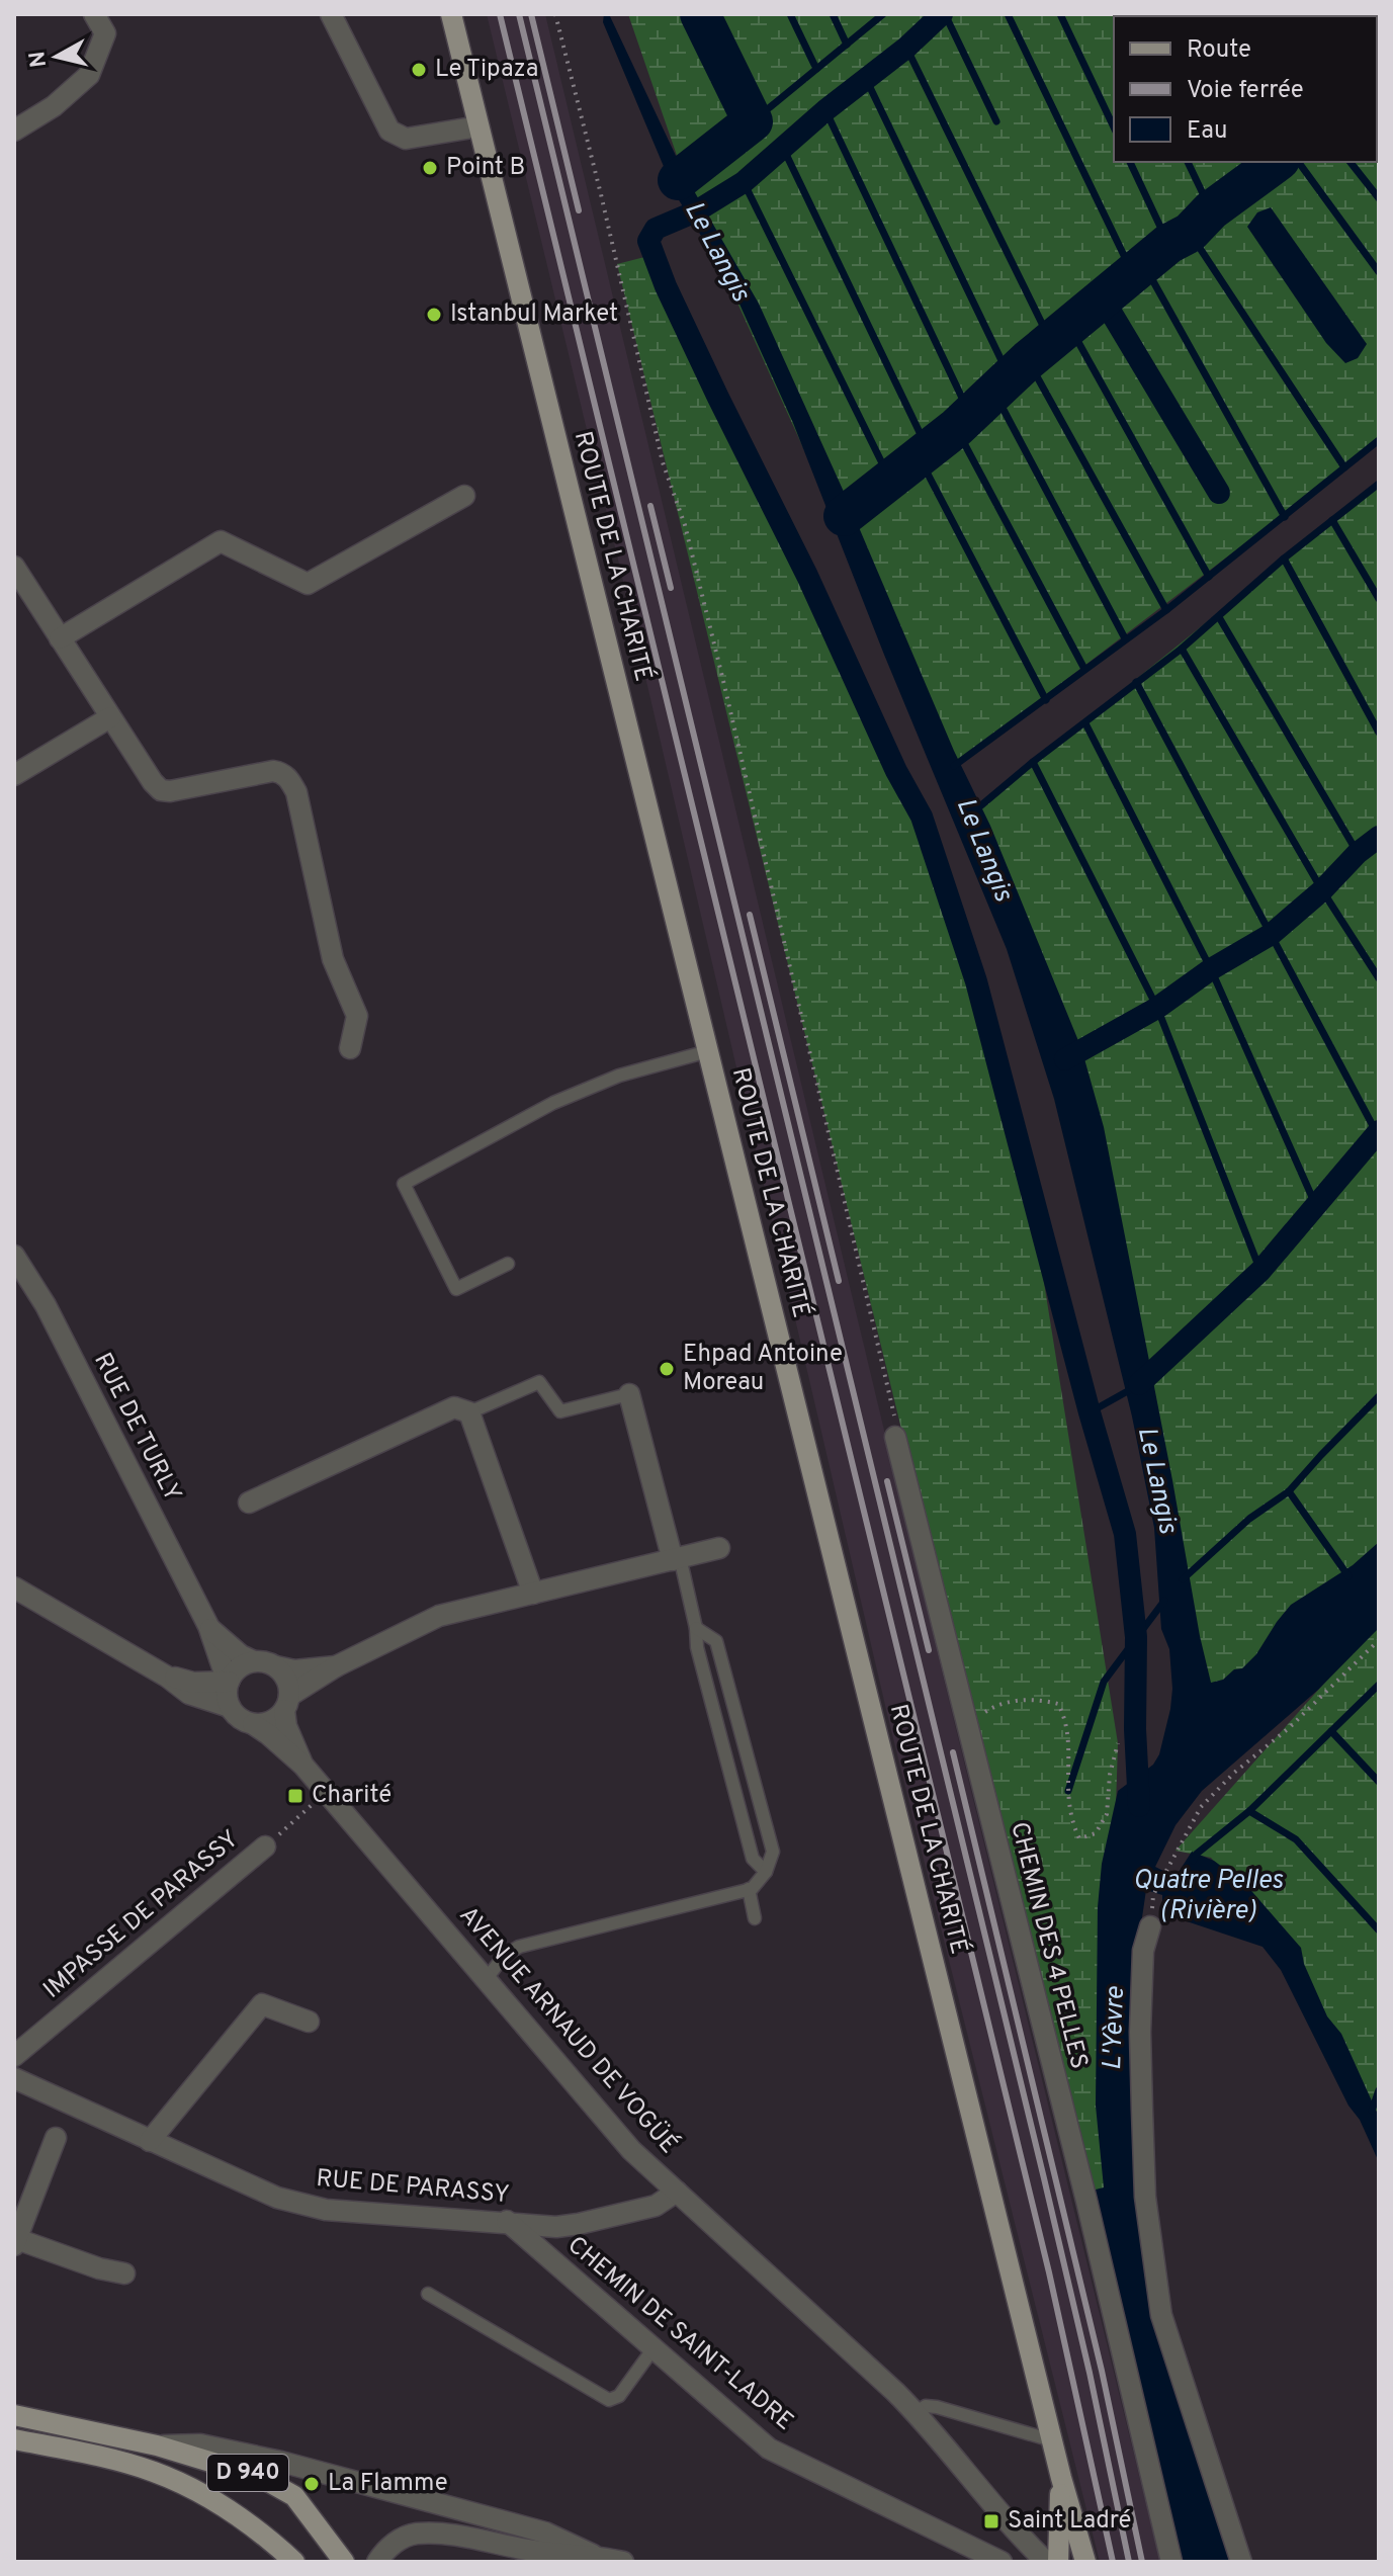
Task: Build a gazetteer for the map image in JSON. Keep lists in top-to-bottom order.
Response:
{
  "streets": {
    "main road": ["ROUTE DE LA CHARITÉ", "D 940"],
    "street": [
      "RUE DE TURLY",
      "IMPASSE DE PARASSY",
      "CHEMIN DES 4 PELLES",
      "AVENUE ARNAUD DE VOGÜÉ",
      "RUE DE PARASSY",
      "CHEMIN DE SAINT-LADRE"
    ]
  },
  "crossings": [
    ["RUE DE TURLY", "AVENUE ARNAUD DE VOGÜÉ"],
    ["AVENUE ARNAUD DE VOGÜÉ", "RUE DE PARASSY"],
    ["RUE DE PARASSY", "CHEMIN DE SAINT-LADRE"]
  ],
  "water": ["Le Langis", "Quatre Pelles (Rivière)", "L'Yèvre"],
  "places": {
    "other": [
      "Le Tipaza",
      "Point B",
      "Istanbul Market",
      "Ehpad Antoine Moreau",
      "La Flamme"
    ],
    "transit": ["Charité", "Saint Ladré"]
  },
  "legend": ["Route", "Voie ferrée", "Eau"],
  "north": "left"
}
